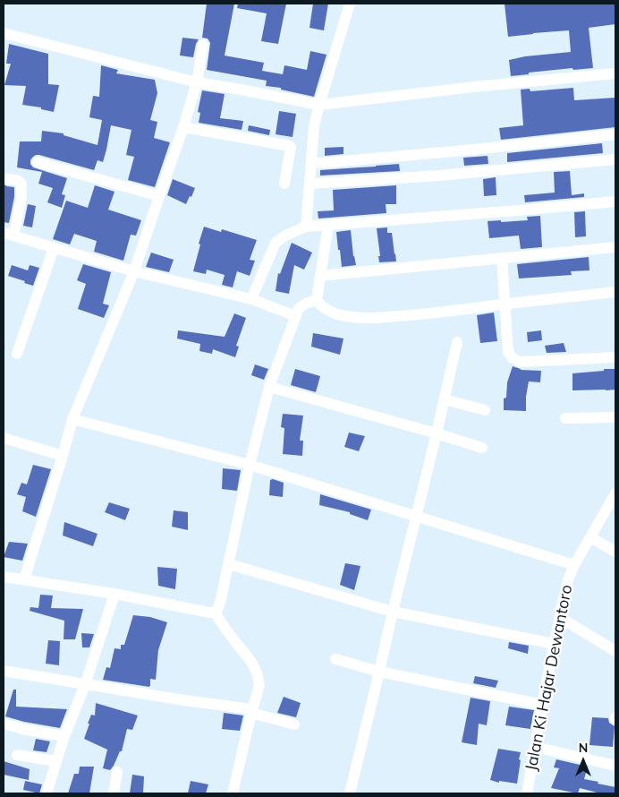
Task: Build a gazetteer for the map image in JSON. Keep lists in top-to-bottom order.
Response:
{
  "streets": {
    "street": ["Jalan Ki Hajar Dewantoro"]
  },
  "north": "top"
}
